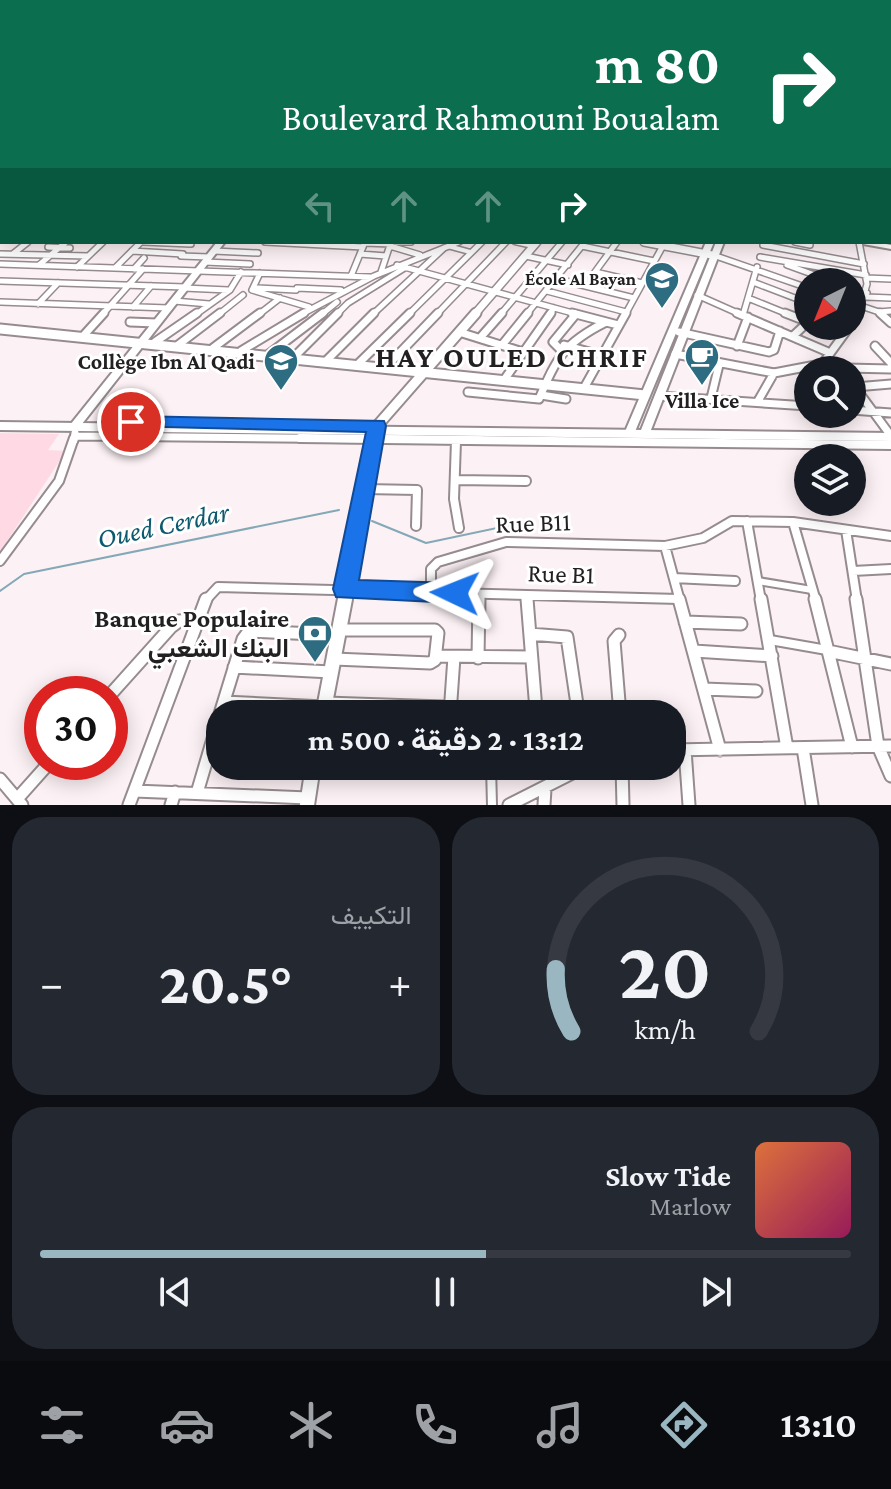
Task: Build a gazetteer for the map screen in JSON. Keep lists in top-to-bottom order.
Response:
{
  "streets": {
    "street": ["Rue B11", "Rue B1"]
  },
  "crossings": [
    ["Rue B11", "Rue B1"]
  ],
  "districts": ["HAY OULED CHRIF"],
  "water": ["Oued Cerdar"],
  "places": {
    "school or university": ["École Al Bayan", "Collège Ibn Al Qadi"],
    "cafe": ["Villa Ice"],
    "bank": ["Banque Populaire البنك الشعبي"]
  },
  "north": "bottom left",
  "page": {
    "turn": ["80 m", "Boulevard Rahmouni Boualam"],
    "limit": "30",
    "trip": "13:12 · 2 دقيقة · 500 m",
    "tile": "التكييف",
    "heat": ["−", "20.5°", "+"],
    "song": ["Slow Tide", "Marlow"],
    "tabs": "13:10",
    "gauge": ["20", "km/h"]
  }
}
